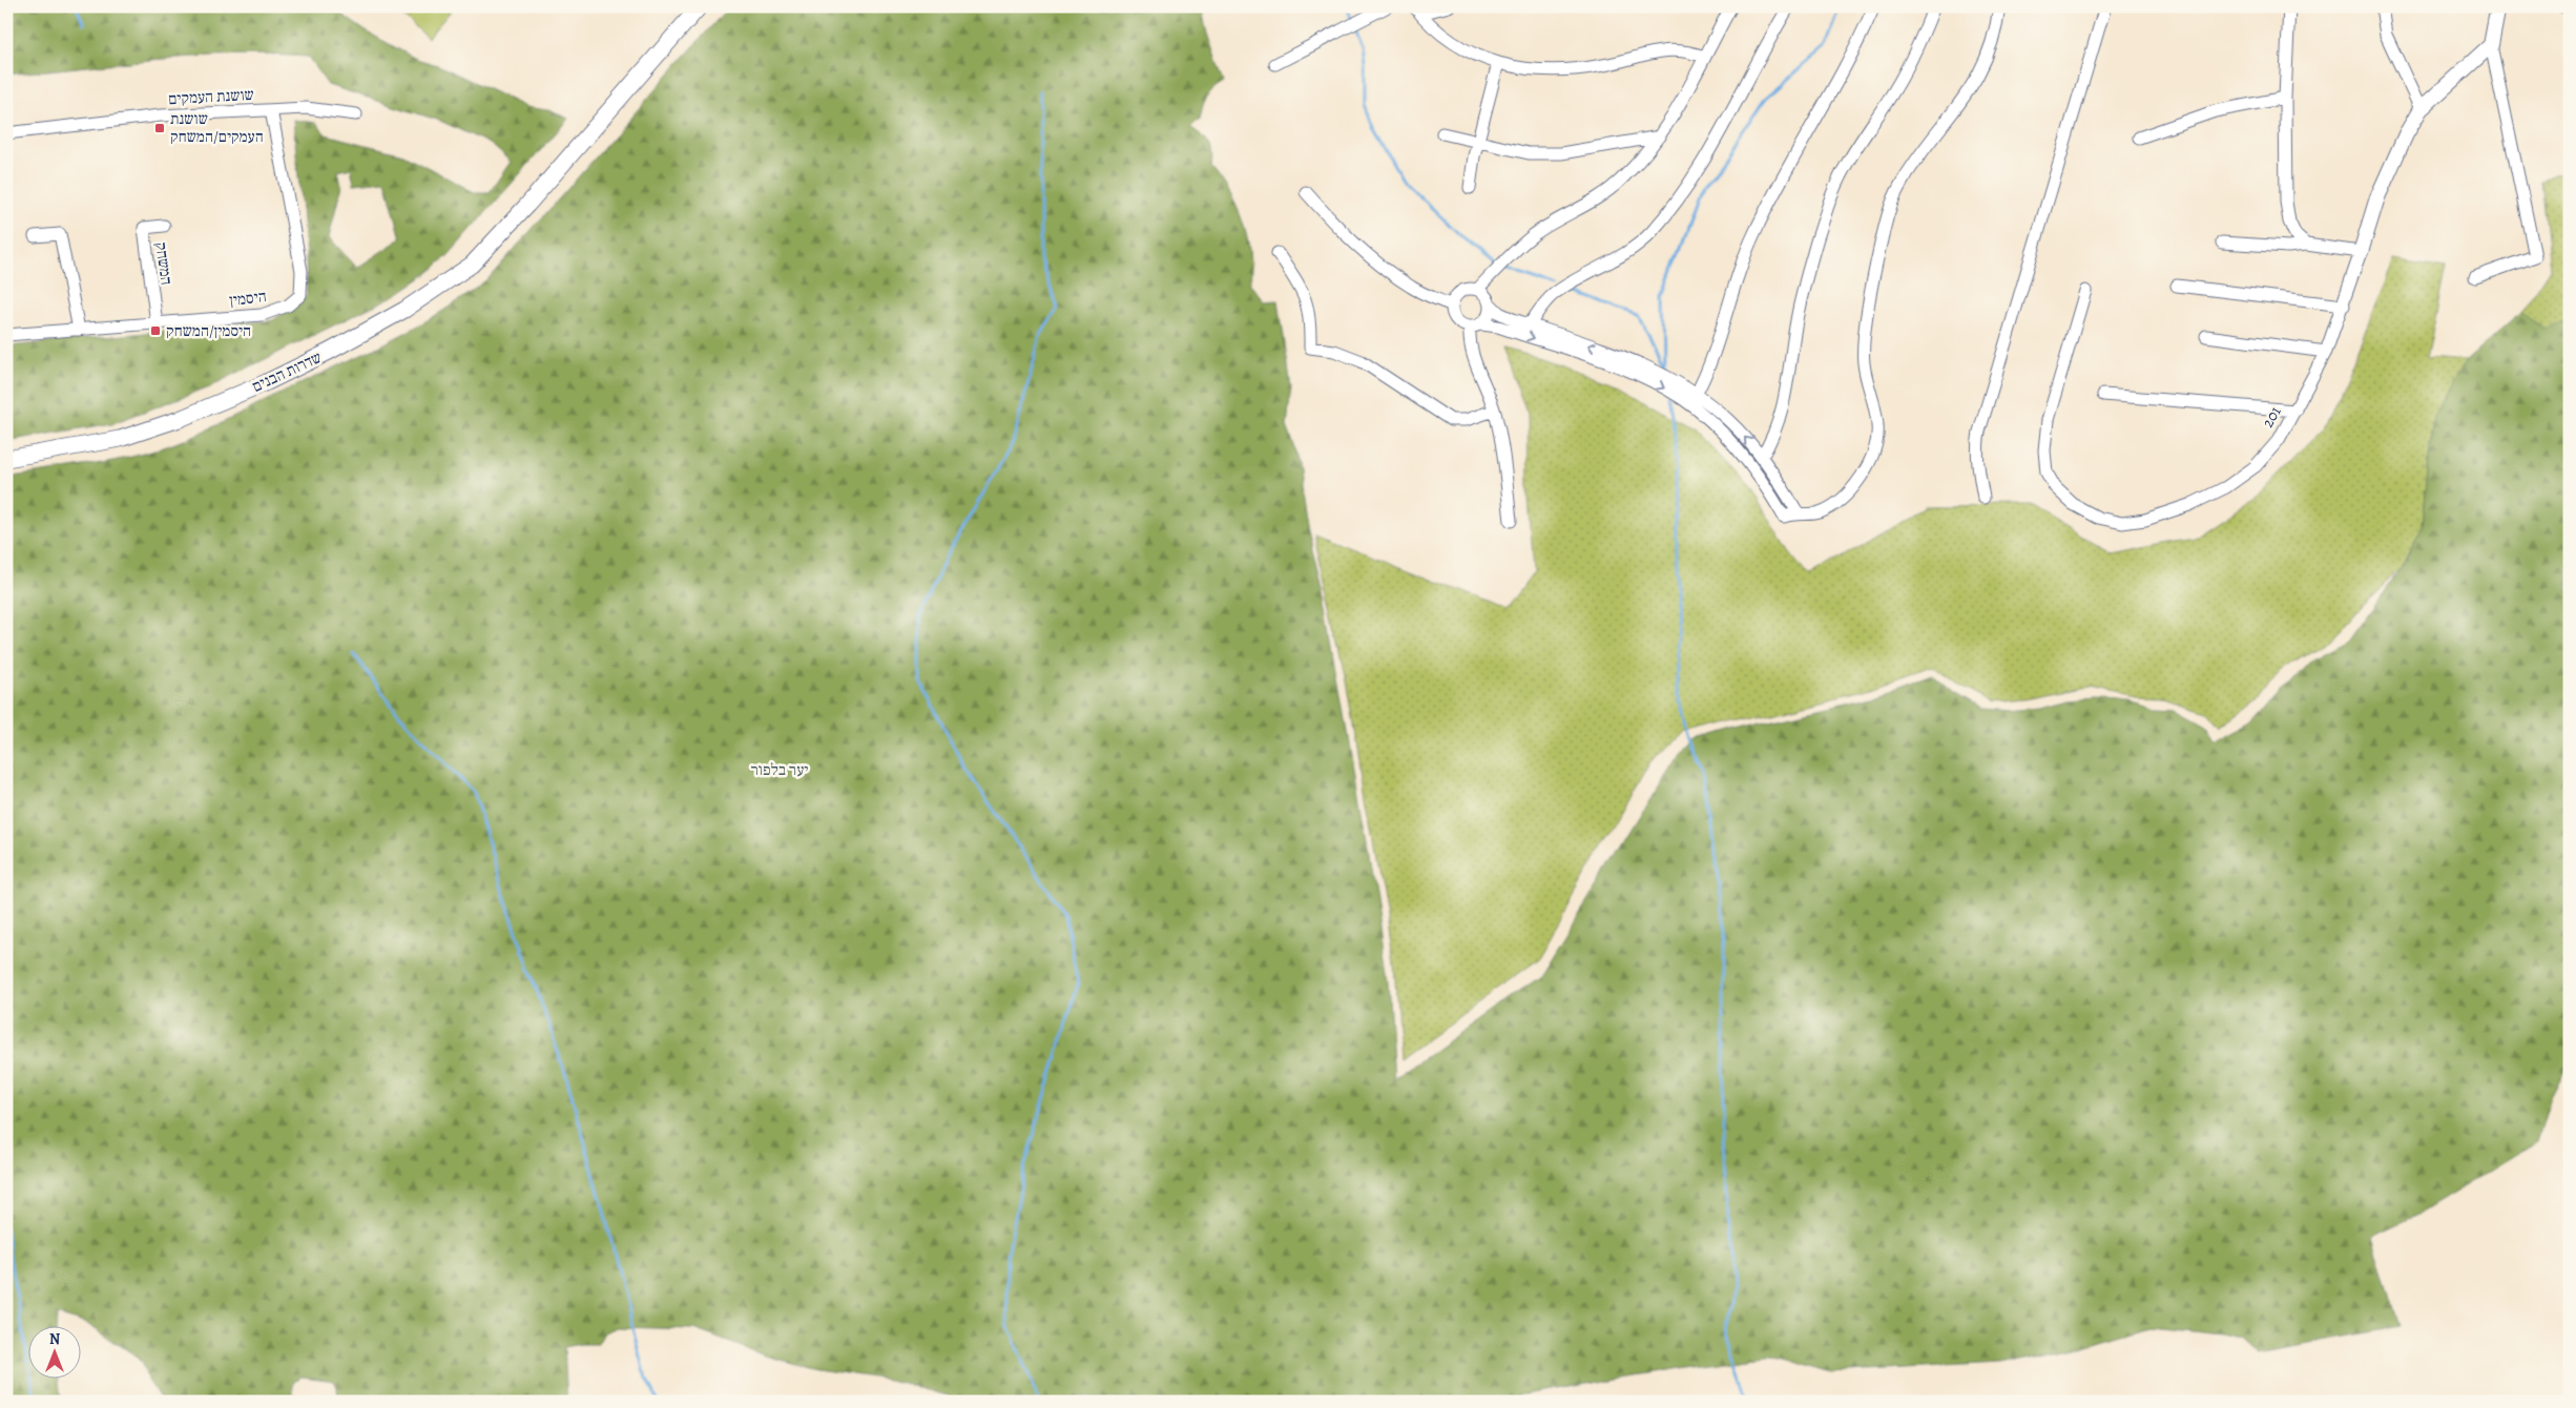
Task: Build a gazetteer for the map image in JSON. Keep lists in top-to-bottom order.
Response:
{
  "streets": {
    "main road": ["שדרות הבנים"],
    "street": [
      "שושנת העמקים",
      "המשחק",
      "היסמין",
      "201"
    ]
  },
  "crossings": [
    ["שושנת העמקים", "היסמין"],
    ["המשחק", "היסמין"]
  ],
  "parks": ["יער בלפור"],
  "places": {
    "transit": ["שושנת העמקים/המשחק", "היסמין/המשחק"]
  },
  "north": "top"
}
